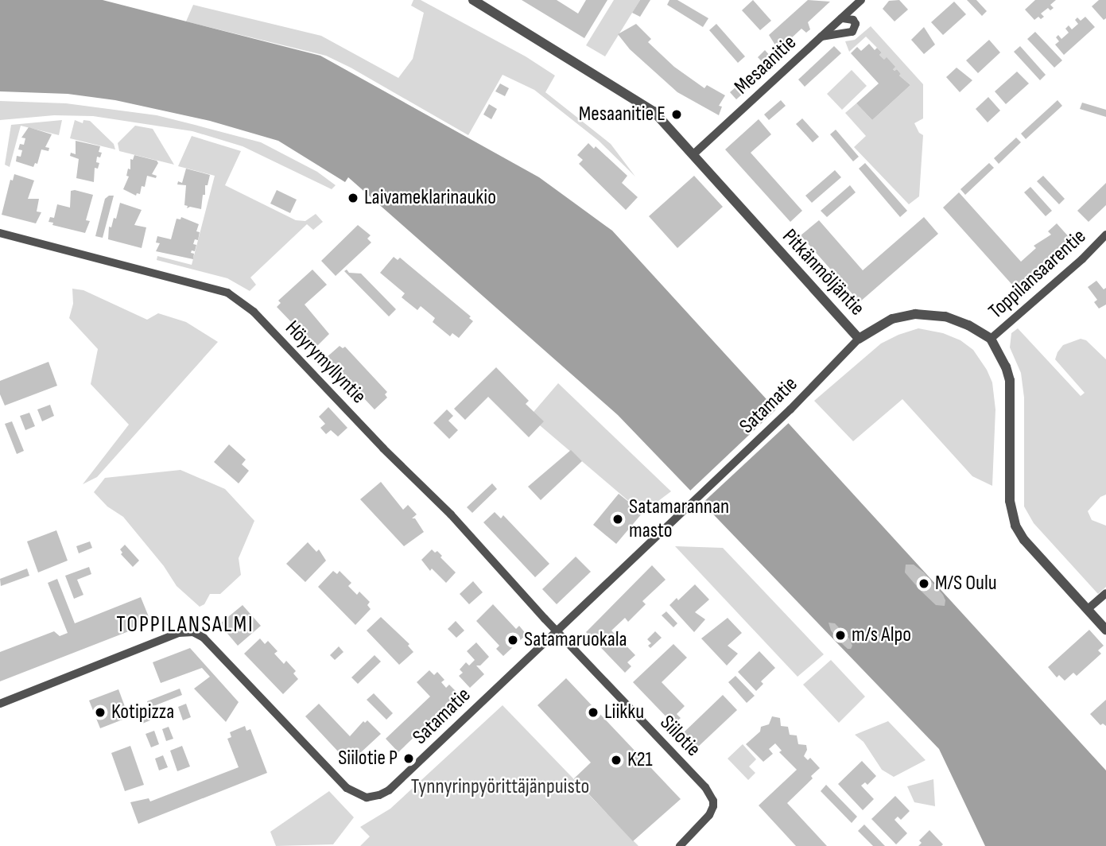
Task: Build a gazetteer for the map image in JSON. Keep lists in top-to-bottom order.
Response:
{
  "streets": {
    "street": [
      "Mesaanitie",
      "Pitkänmöljäntie",
      "Toppilansaarentie",
      "Höyrymyllyntie",
      "Satamatie",
      "Siilotie"
    ]
  },
  "crossings": [
    ["Mesaanitie", "Pitkänmöljäntie"],
    ["Pitkänmöljäntie", "Toppilansaarentie"],
    ["Pitkänmöljäntie", "Satamatie"],
    ["Höyrymyllyntie", "Satamatie"],
    ["Höyrymyllyntie", "Siilotie"],
    ["Satamatie", "Siilotie"]
  ],
  "districts": ["TOPPILANSALMI"],
  "parks": ["Tynnyrinpyörittäjänpuisto"],
  "places": [
    "Mesaanitie E",
    "Laivameklarinaukio",
    "Satamarannan masto",
    "M/S Oulu",
    "m/s Alpo",
    "Satamaruokala",
    "Kotipizza",
    "Liikku",
    "Siilotie P",
    "K21"
  ]
}
